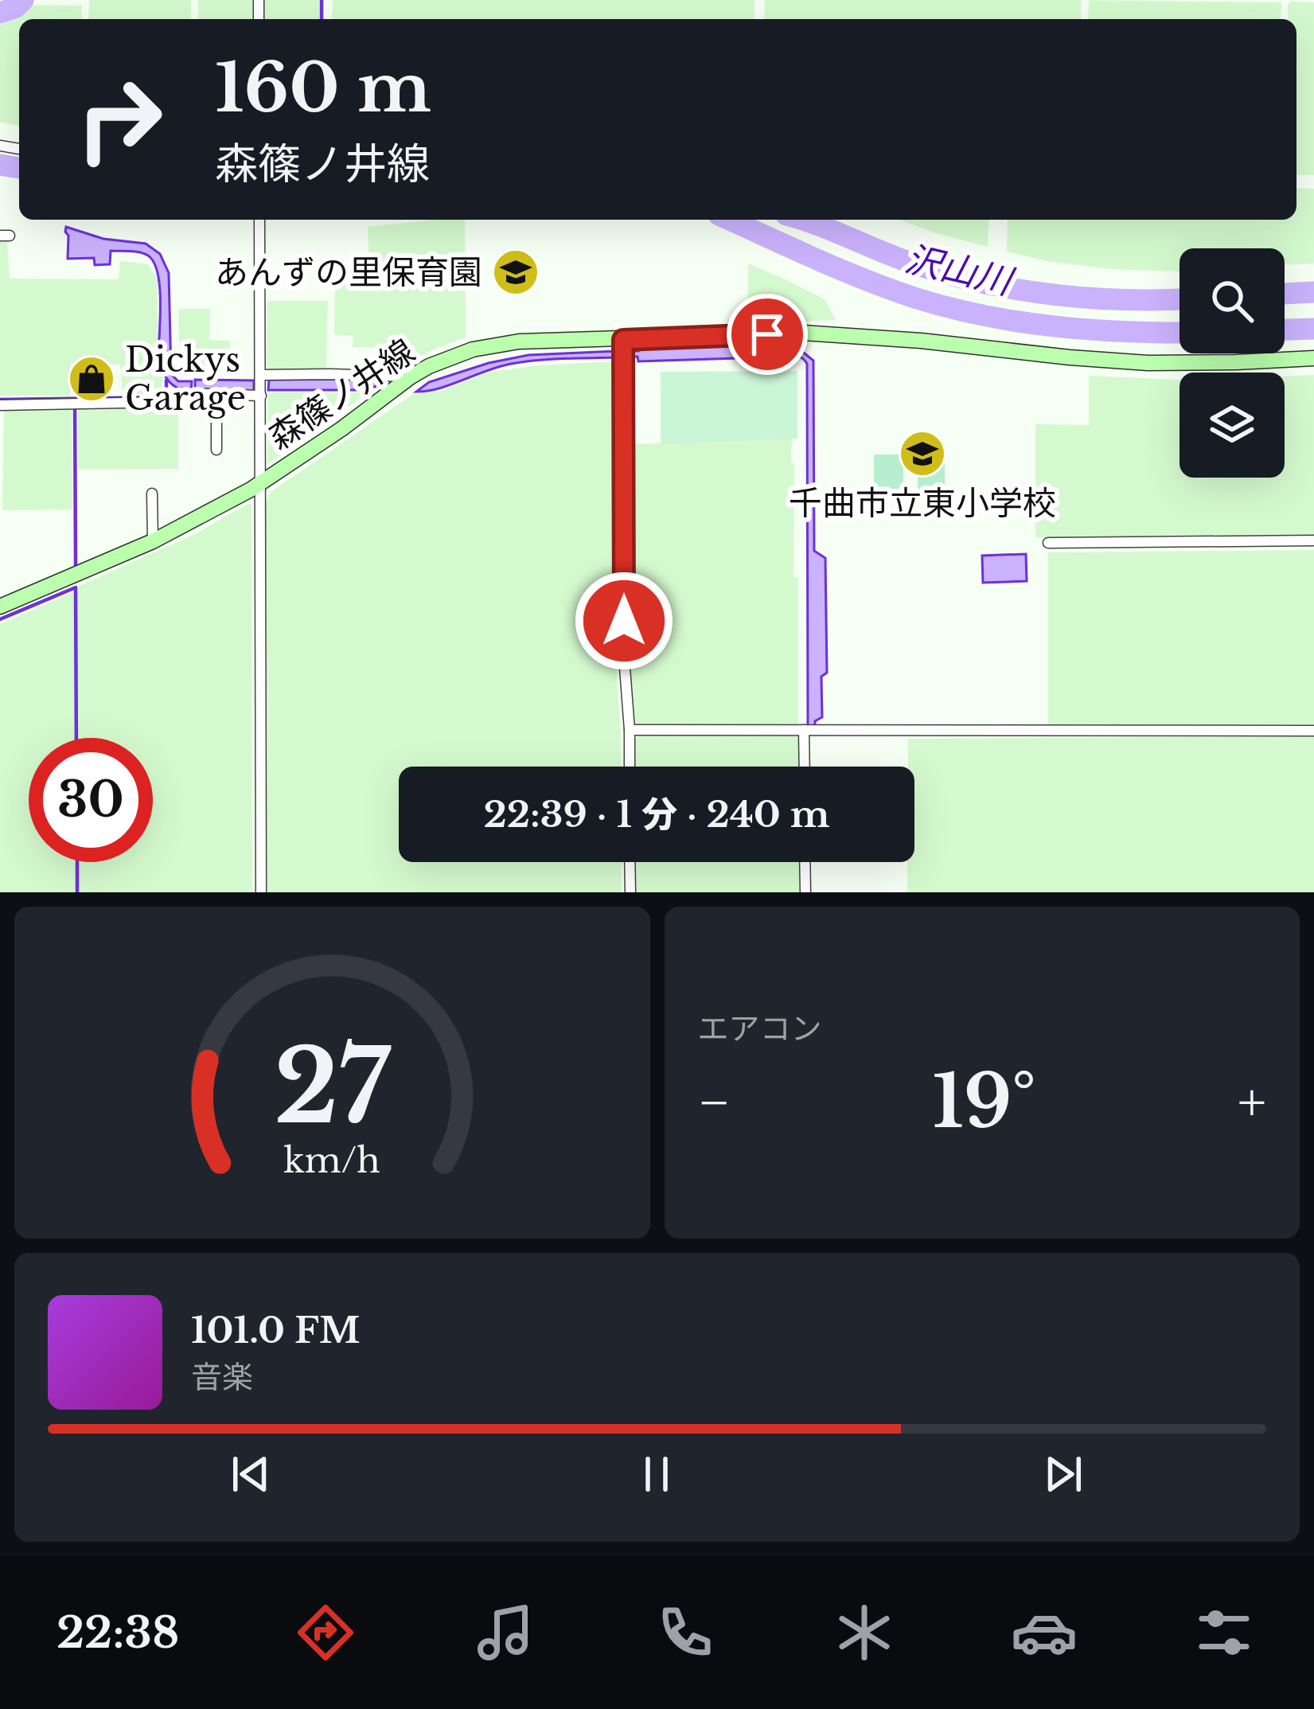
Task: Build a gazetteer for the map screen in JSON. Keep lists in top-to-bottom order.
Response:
{
  "streets": {
    "main road": ["森篠ノ井線"]
  },
  "water": ["沢山川"],
  "places": {
    "school or university": ["あんずの里保育園", "千曲市立東小学校"],
    "shop": ["Dickys Garage"]
  },
  "page": {
    "turn": ["160 m", "森篠ノ井線"],
    "limit": "30",
    "trip": "22:39 · 1 分 · 240 m",
    "tile": "エアコン",
    "heat": ["−", "19°", "+"],
    "song": ["101.0 FM", "音楽"],
    "tabs": "22:38",
    "gauge": ["27", "km/h"]
  }
}
